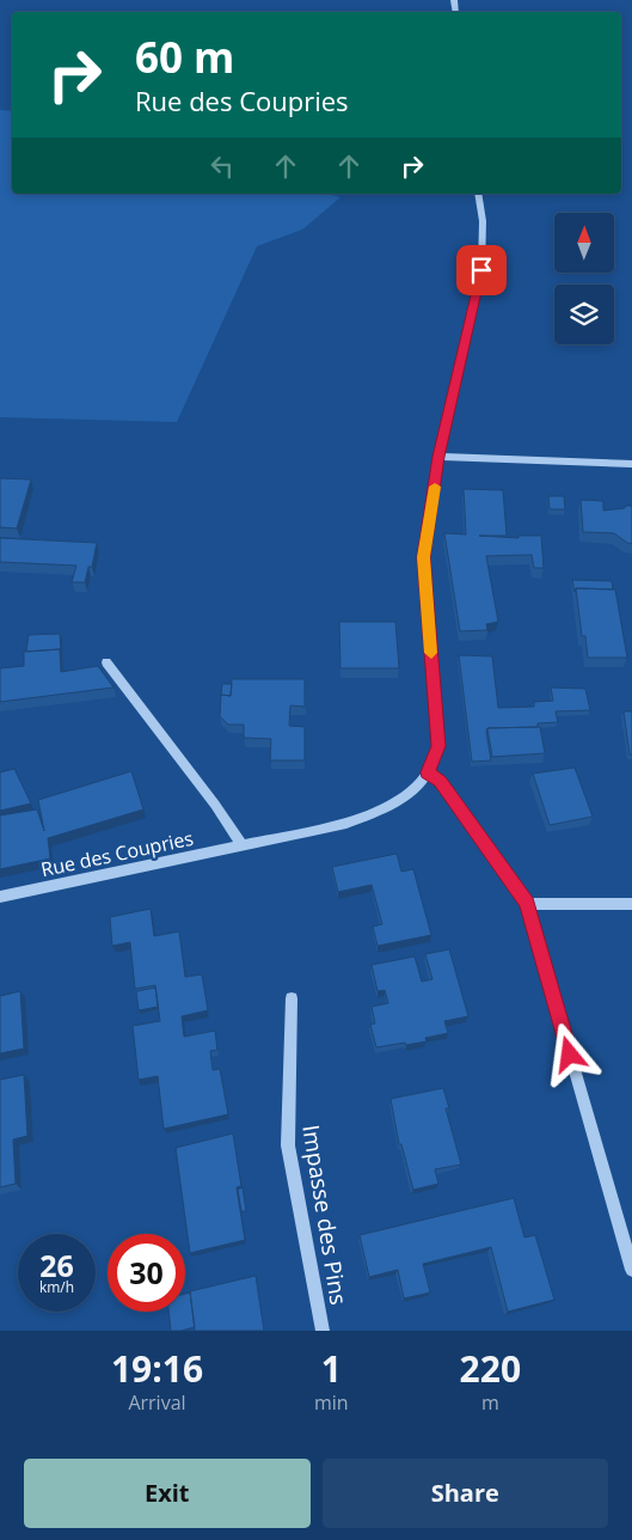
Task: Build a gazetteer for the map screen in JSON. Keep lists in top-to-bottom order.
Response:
{
  "streets": {
    "street": ["Rue des Coupries", "Impasse des Pins"]
  },
  "north": "top",
  "page": {
    "turn": ["60 m", "Rue des Coupries"],
    "speed": "26 km/h",
    "limit": "30",
    "eta": [
      "19:16",
      "Arrival",
      "1",
      "min",
      "220",
      "m"
    ],
    "buttons": ["Exit", "Share"]
  }
}
